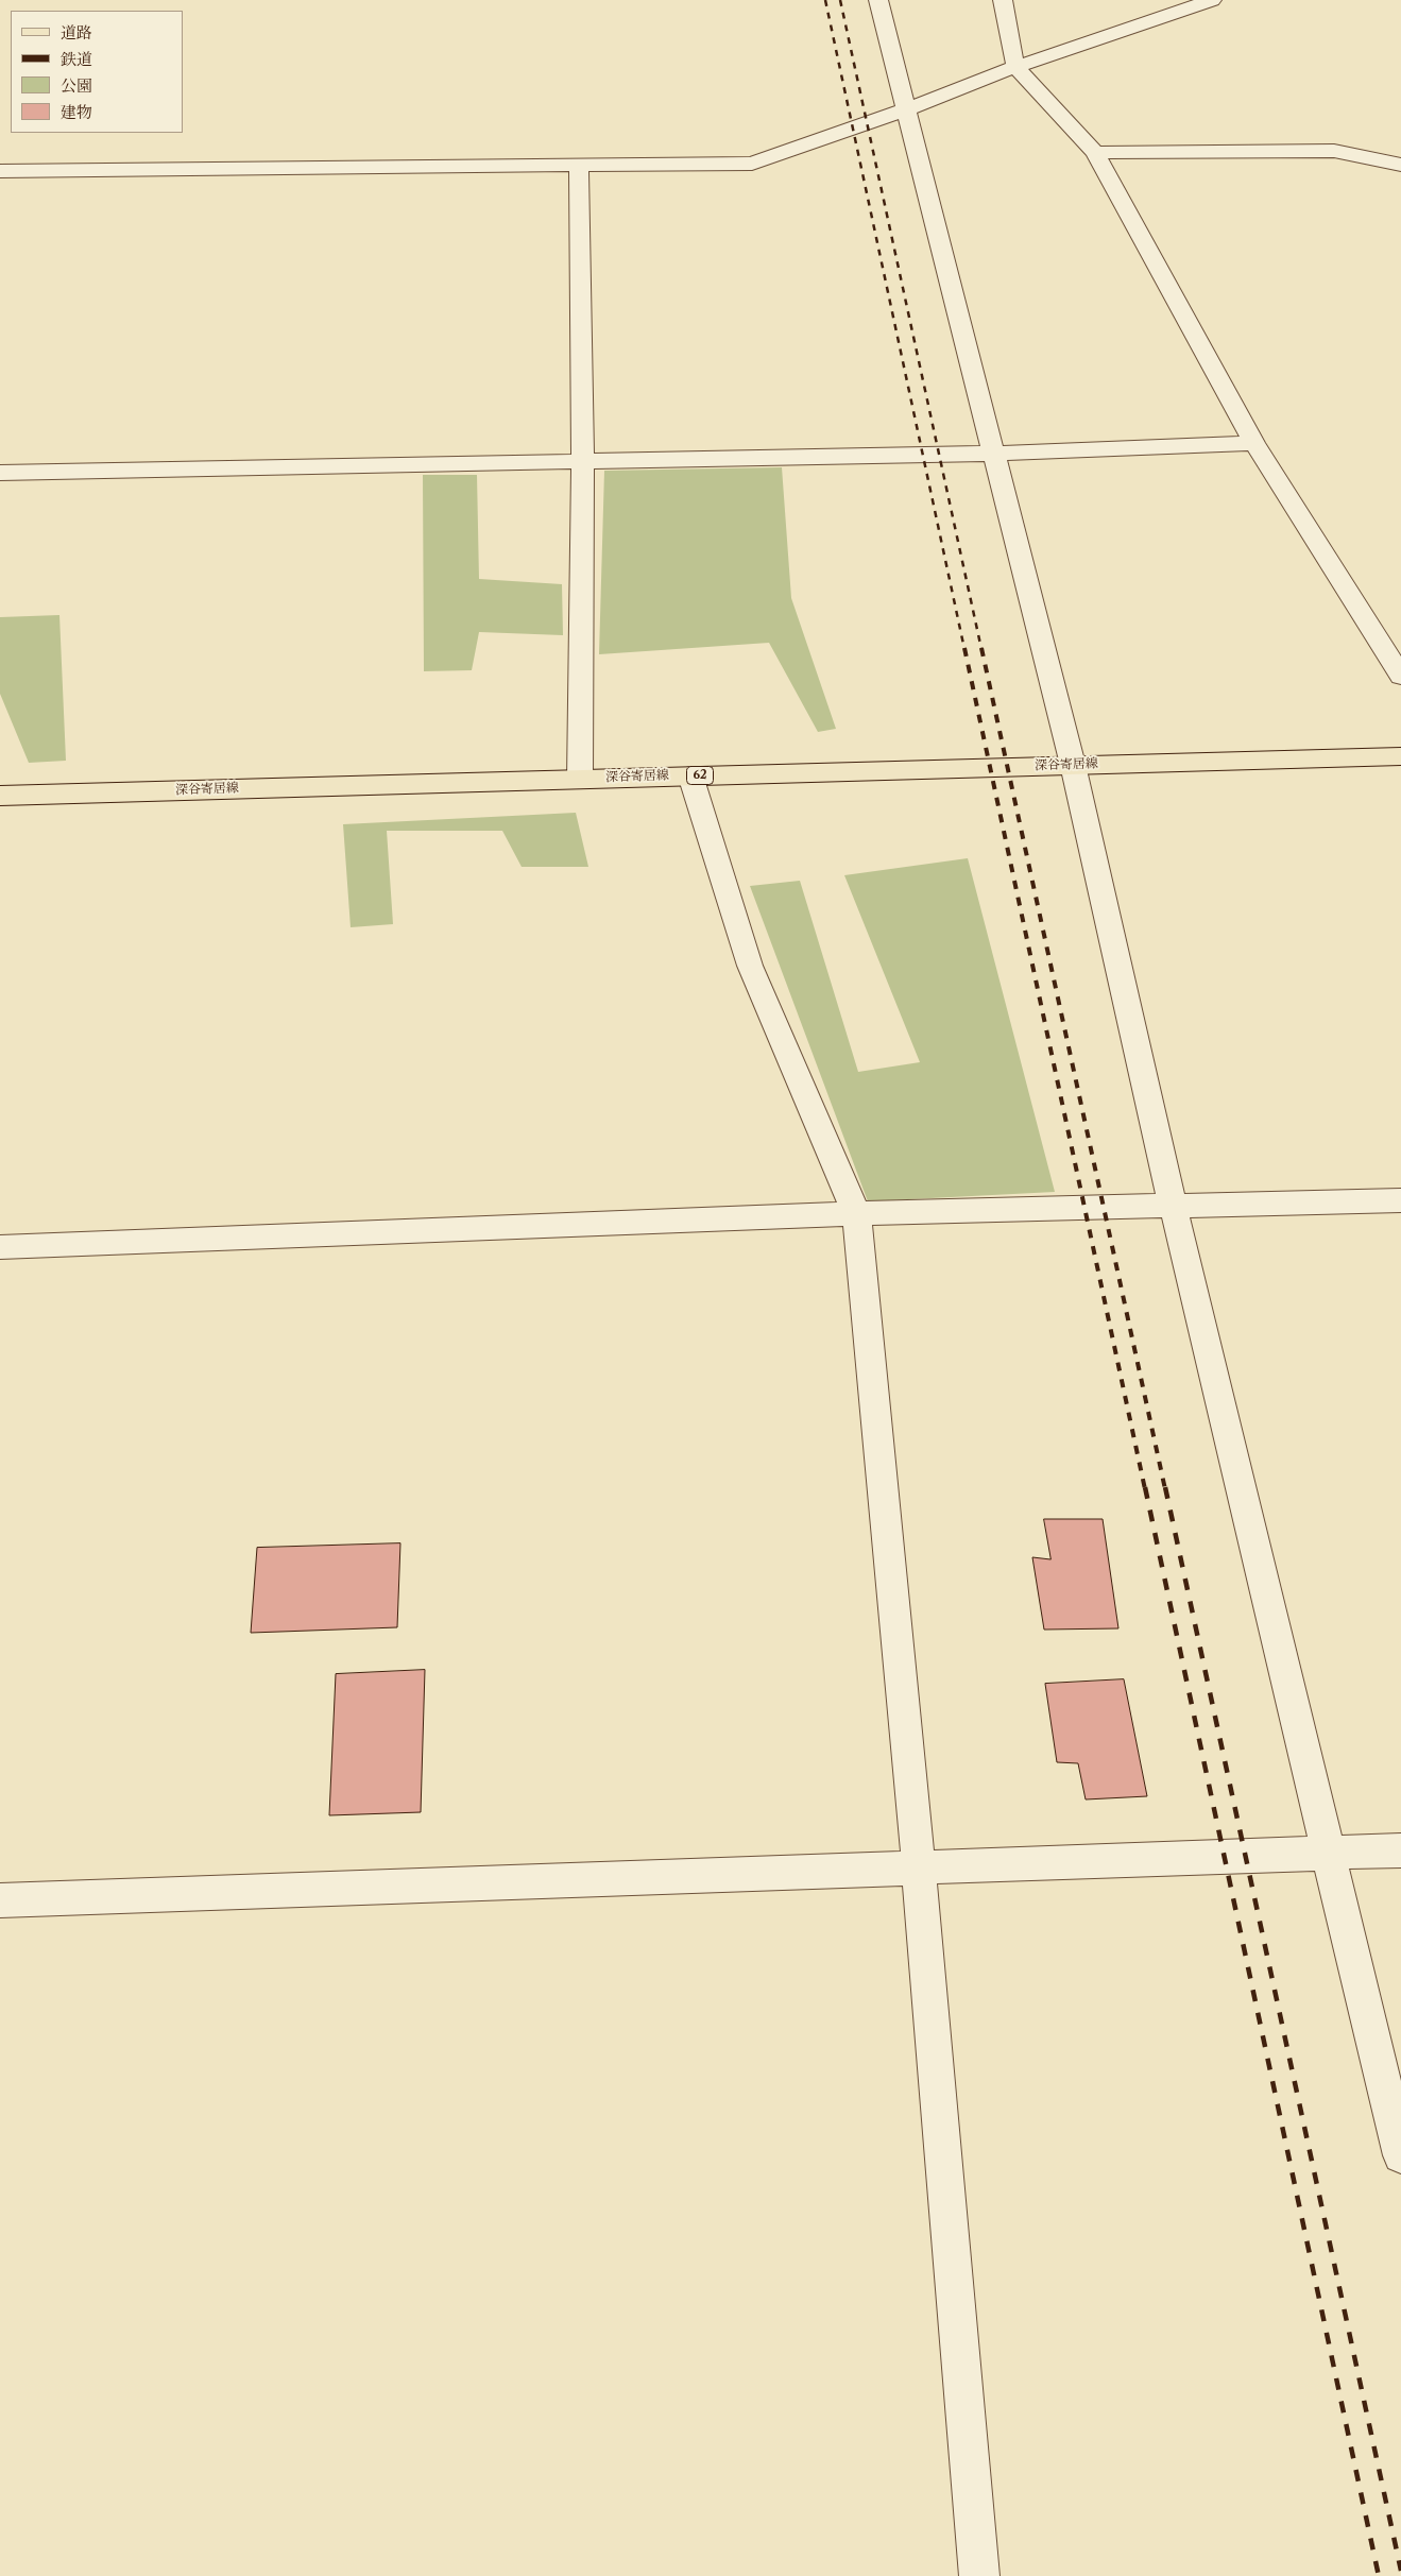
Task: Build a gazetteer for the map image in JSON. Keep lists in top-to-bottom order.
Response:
{
  "streets": {
    "main road": ["深谷寄居線", "62"]
  },
  "legend": [
    "道路",
    "鉄道",
    "公園",
    "建物"
  ]
}
